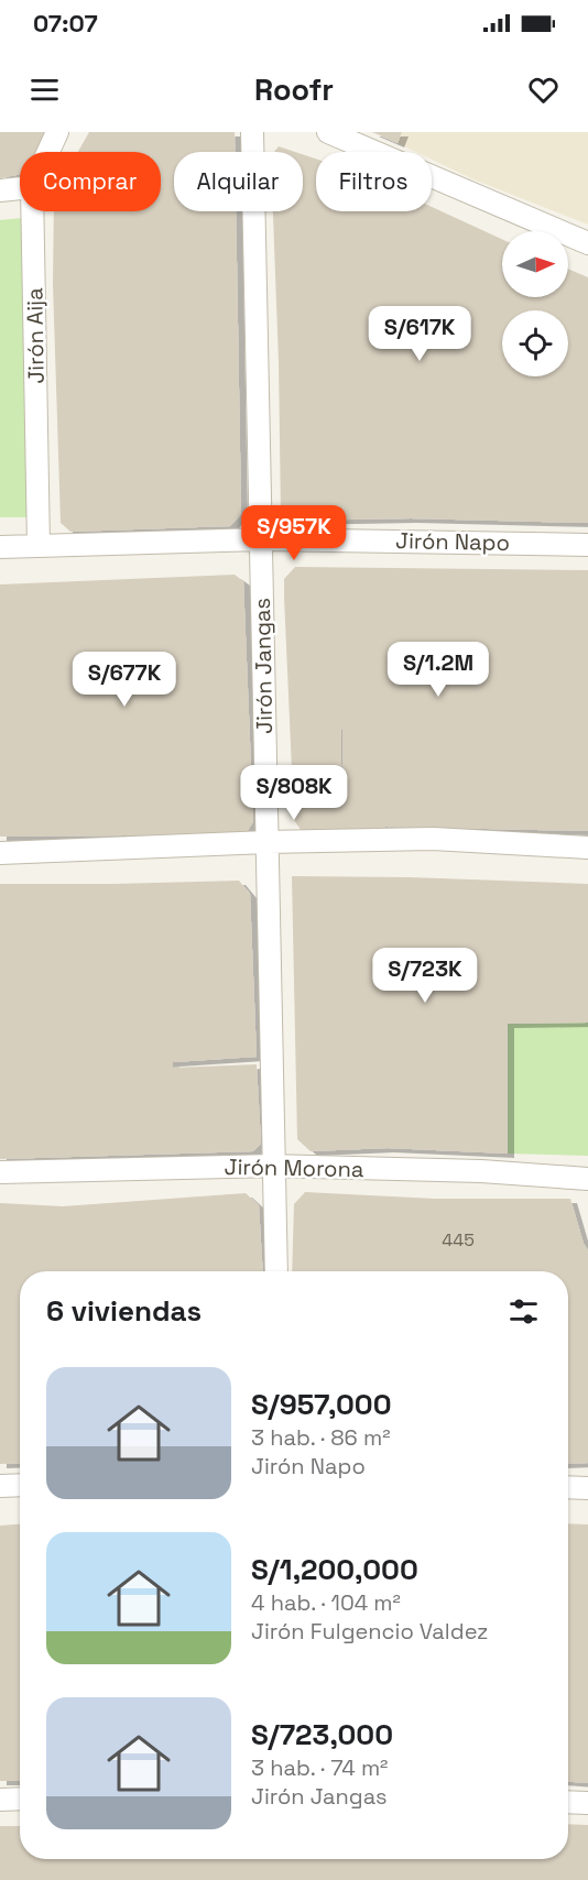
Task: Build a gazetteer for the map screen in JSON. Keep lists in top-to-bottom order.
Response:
{
  "streets": {
    "street": [
      "Jirón Aija",
      "Jirón Napo",
      "Jirón Jangas",
      "Jirón Morona"
    ]
  },
  "crossings": [
    ["Jirón Aija", "Jirón Napo"],
    ["Jirón Napo", "Jirón Jangas"],
    ["Jirón Jangas", "Jirón Morona"]
  ],
  "house_numbers": ["445"],
  "north": "right",
  "page": {
    "status": "07:07",
    "header": "Roofr",
    "chip": ["Comprar", "Alquilar", "Filtros"],
    "price": [
      "S/617K",
      "S/957K",
      "S/1.2M",
      "S/677K",
      "S/808K",
      "S/723K"
    ],
    "heading": "6 viviendas",
    "list": [
      {
        "name": "S/957,000",
        "note": "3 hab. · 86 m² · Jirón Napo"
      },
      {
        "name": "S/1,200,000",
        "note": "4 hab. · 104 m² · Jirón Fulgencio Valdez"
      },
      {
        "name": "S/723,000",
        "note": "3 hab. · 74 m² · Jirón Jangas"
      }
    ]
  }
}
